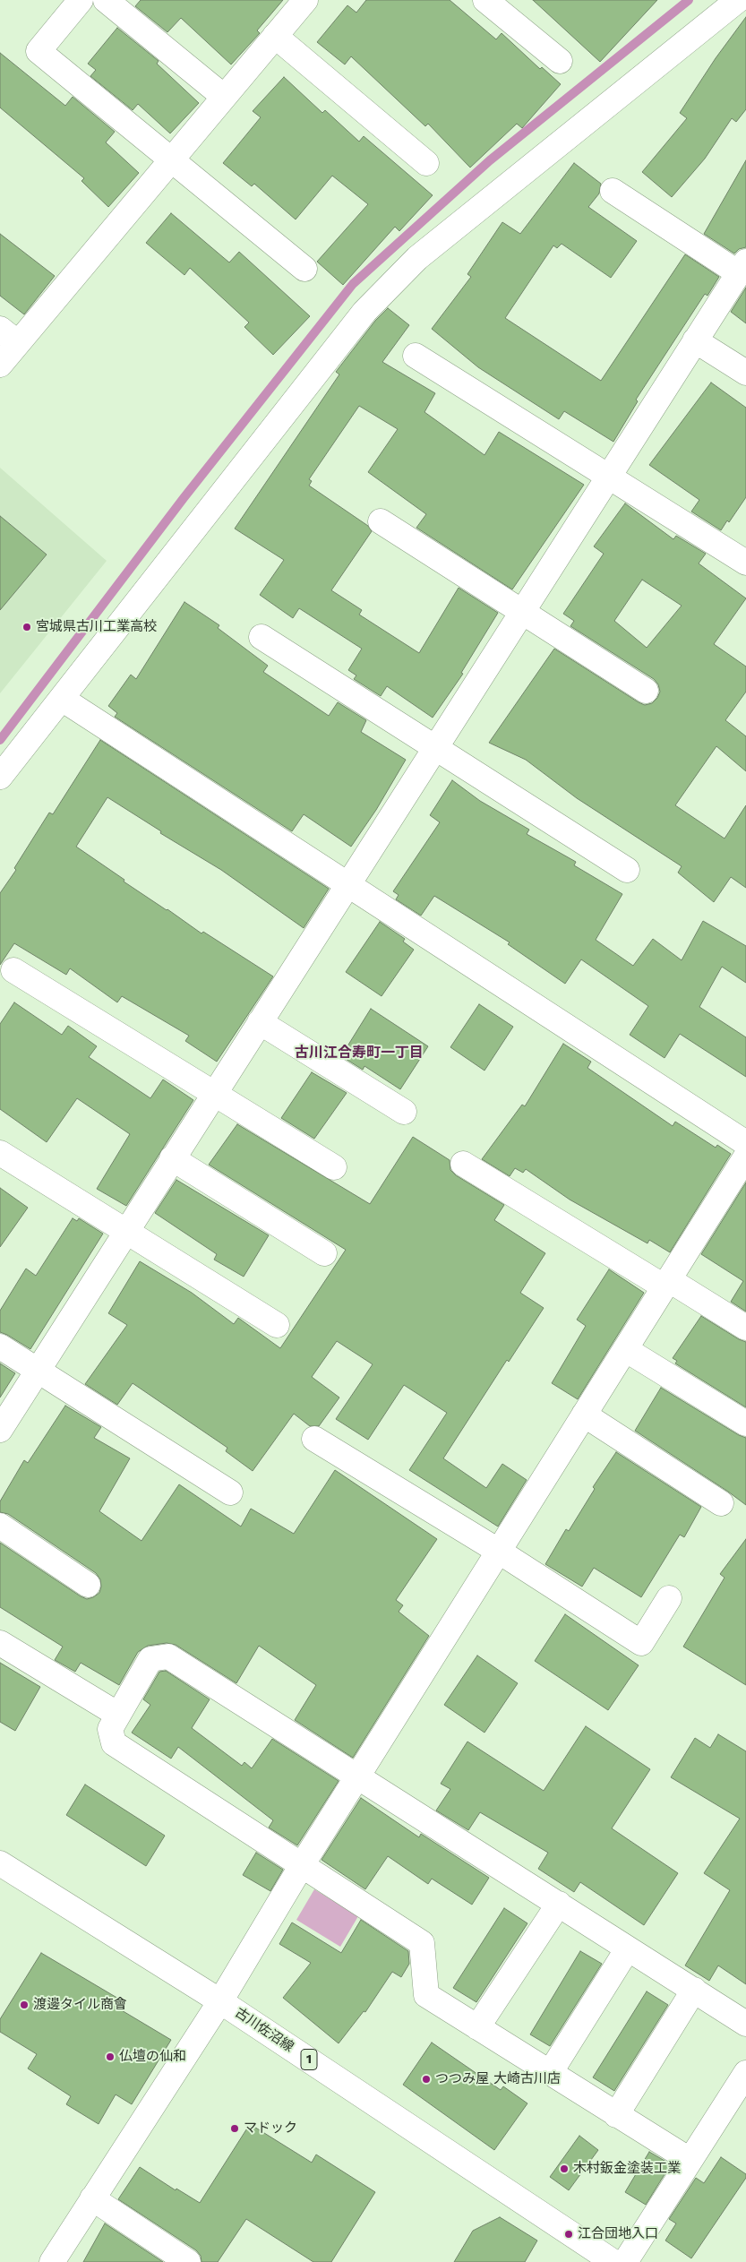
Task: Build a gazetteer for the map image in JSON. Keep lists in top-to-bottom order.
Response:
{
  "streets": {
    "street": ["古川佐沼線", "1"]
  },
  "districts": ["古川江合寿町一丁目"],
  "places": [
    "宮城県古川工業高校",
    "渡邊タイル商會",
    "仏壇の仙和",
    "つつみ屋 大崎古川店",
    "マドック",
    "木村鈑金塗装工業",
    "江合団地入口"
  ]
}
